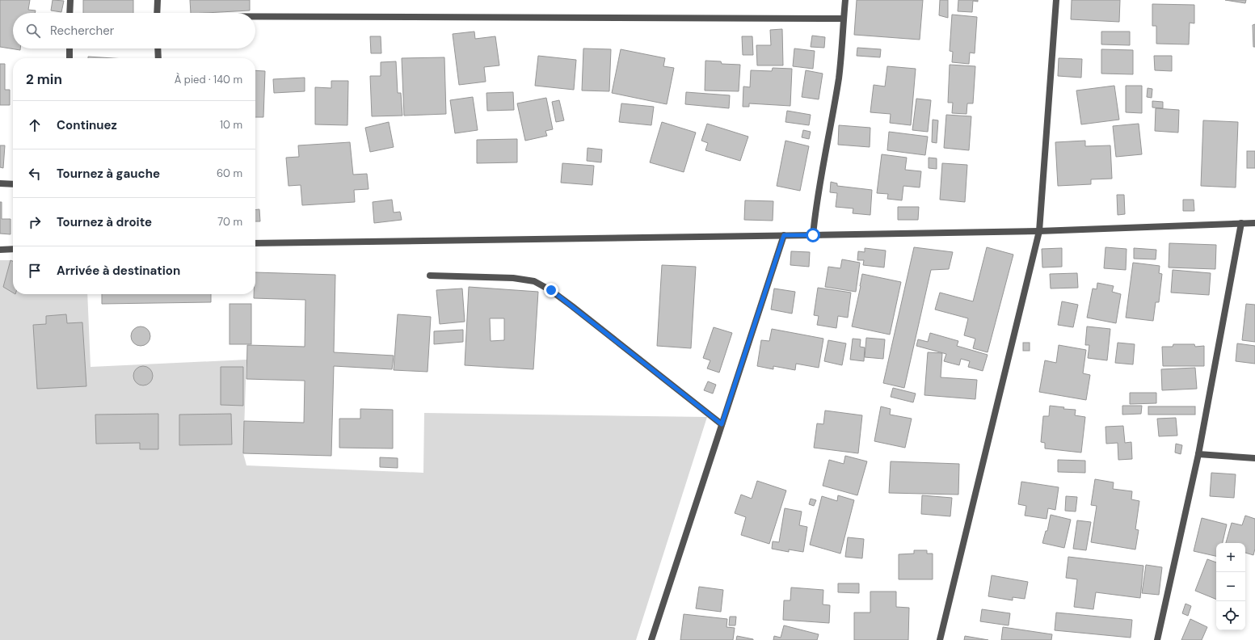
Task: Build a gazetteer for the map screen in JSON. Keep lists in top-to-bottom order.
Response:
{
  "page": {
    "search": "Rechercher",
    "heading": ["2 min", "À pied · 140 m"],
    "list": [
      ["Continuez", "10 m"],
      ["Tournez à gauche", "60 m"],
      ["Tournez à droite", "70 m"],
      "Arrivée à destination"
    ],
    "map_buttons": ["+", "−"]
  }
}
